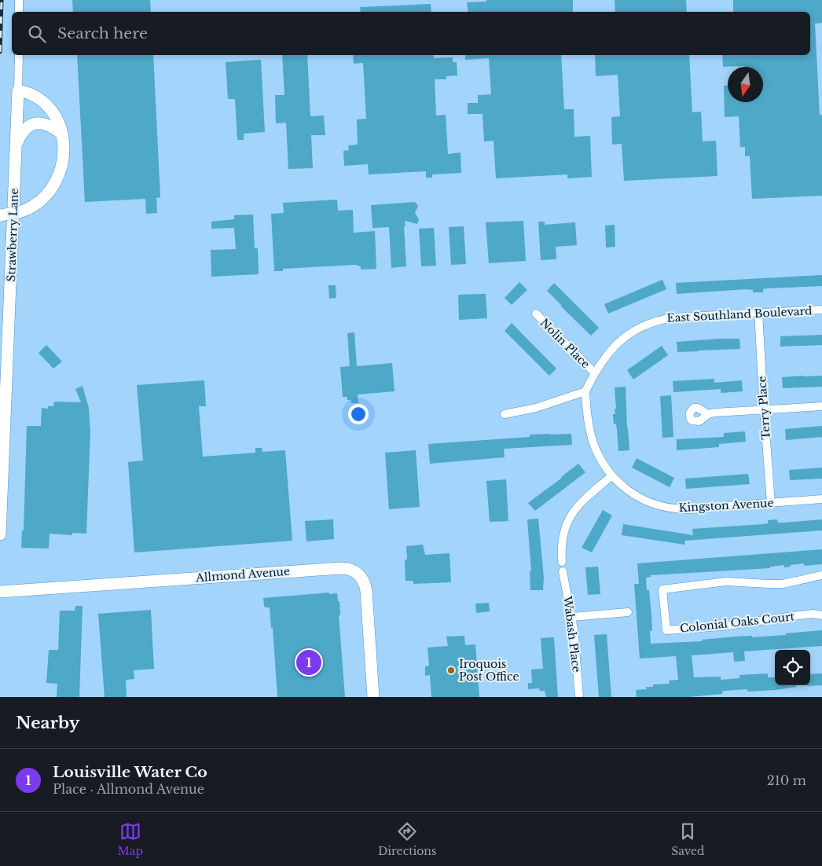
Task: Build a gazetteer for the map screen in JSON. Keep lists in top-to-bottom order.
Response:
{
  "streets": {
    "street": [
      "Strawberry Lane",
      "East Southland Boulevard",
      "Nolin Place",
      "Terry Place",
      "Kingston Avenue",
      "Allmond Avenue",
      "Colonial Oaks Court",
      "Wabash Place"
    ]
  },
  "crossings": [
    ["East Southland Boulevard", "Nolin Place"],
    ["East Southland Boulevard", "Terry Place"],
    ["East Southland Boulevard", "Kingston Avenue"],
    ["Terry Place", "Kingston Avenue"]
  ],
  "places": ["Iroquois Post Office"],
  "north": "bottom",
  "page": {
    "search": "Search here",
    "pins": "1",
    "heading": "Nearby",
    "list": [
      {
        "mark": "1",
        "name": "Louisville Water Co",
        "note": "Place · Allmond Avenue",
        "value": "210 m"
      }
    ],
    "nav": ["Map", "Directions", "Saved"]
  }
}
